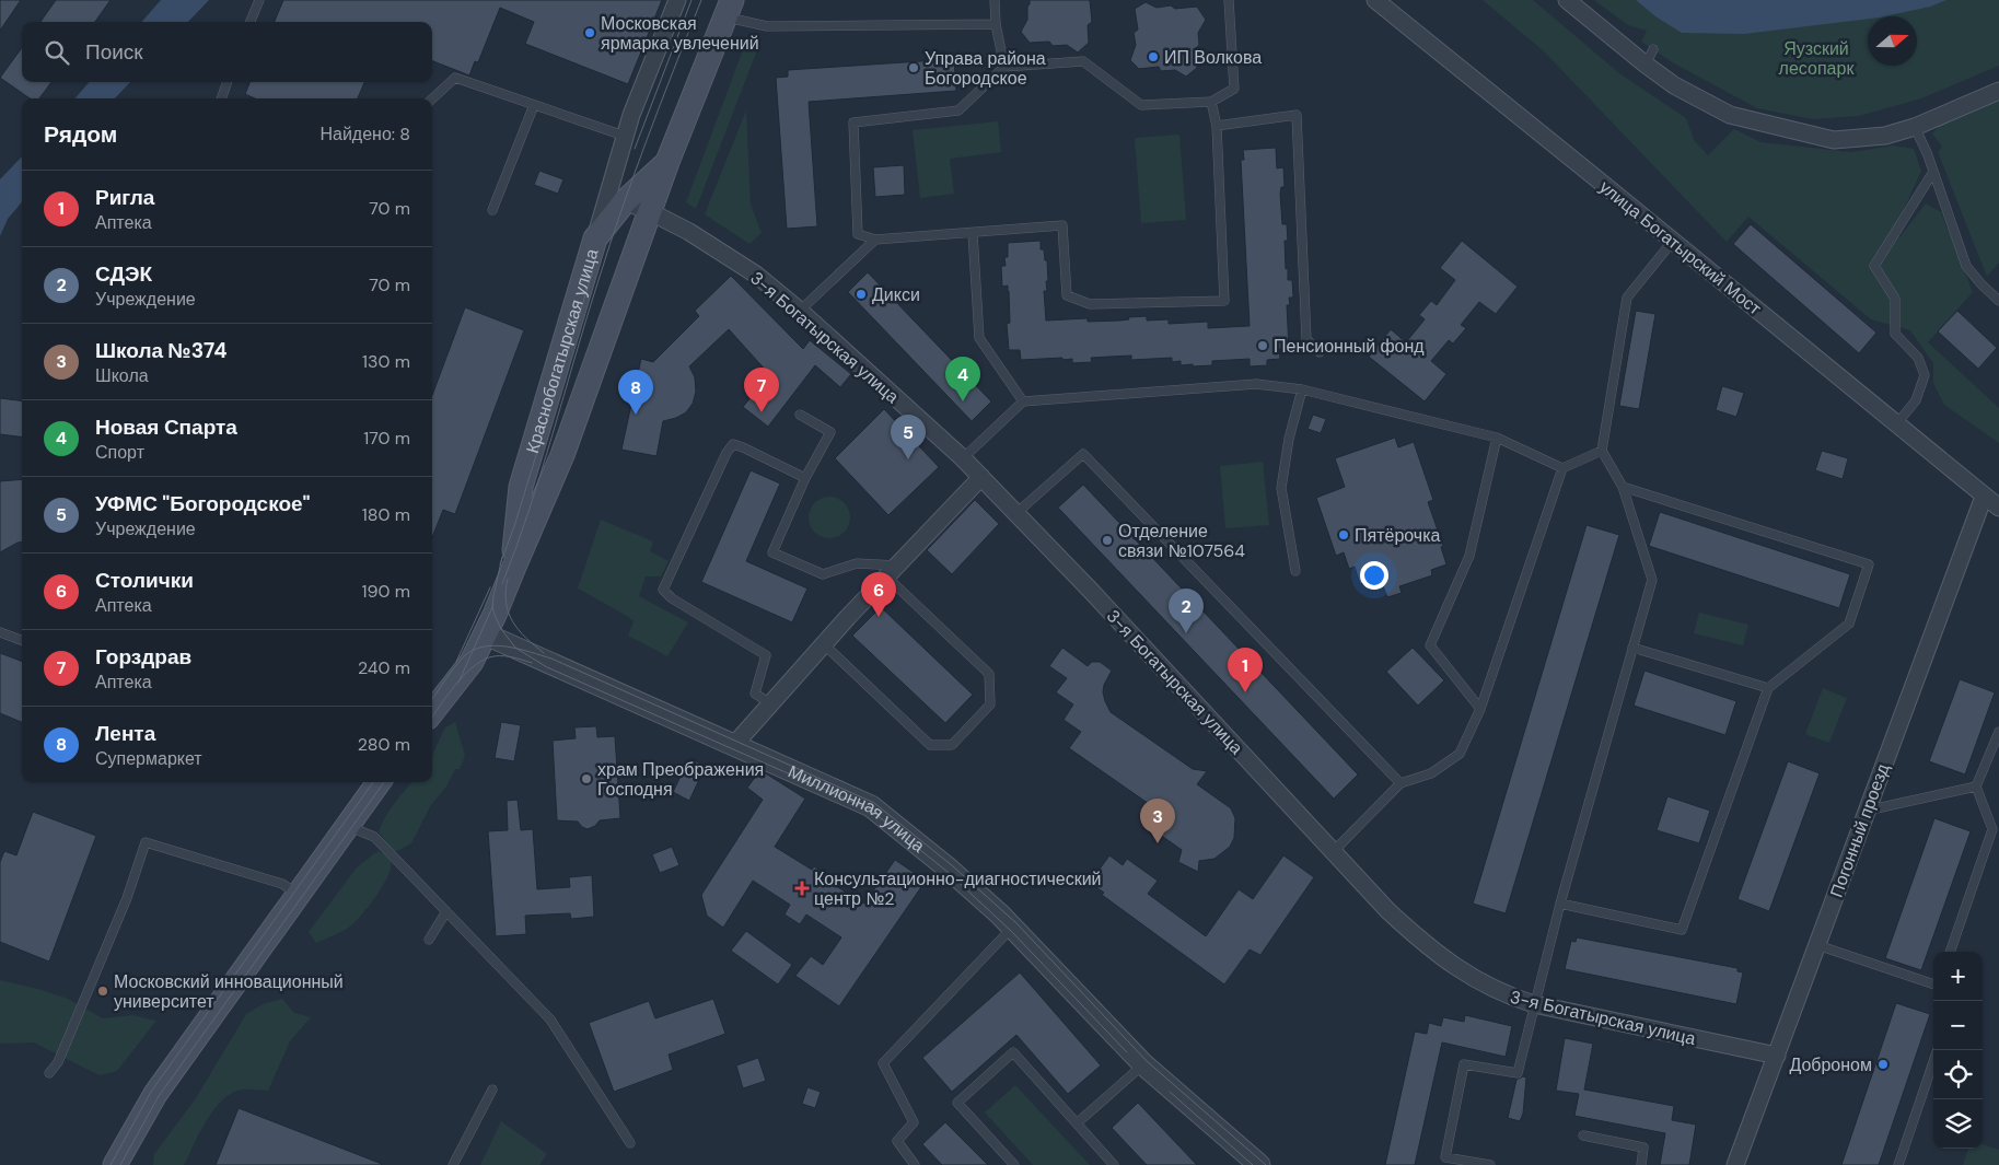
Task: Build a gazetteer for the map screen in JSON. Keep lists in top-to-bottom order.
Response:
{
  "streets": {
    "main road": ["Краснобогатырская улица"],
    "street": [
      "улица Богатырский Мост",
      "3-я Богатырская улица",
      "Миллионная улица",
      "Погонный проезд"
    ]
  },
  "crossings": [
    ["улица Богатырский Мост", "Погонный проезд"],
    ["3-я Богатырская улица", "Краснобогатырская улица"],
    ["3-я Богатырская улица", "Погонный проезд"],
    ["Краснобогатырская улица", "Миллионная улица"]
  ],
  "parks": ["Яузский лесопарк"],
  "places": {
    "other": [
      "Московская ярмарка увлечений",
      "ИП Волкова",
      "Управа района Богородское",
      "Дикси",
      "Пенсионный фонд",
      "Пятёрочка",
      "Отделение связи №107564",
      "храм Преображения Господня",
      "Московский инновационный университет",
      "Доброном"
    ],
    "health": ["Консультационно-диагностический центр №2"]
  },
  "north": "right",
  "page": {
    "search": "Поиск",
    "heading": ["Рядом", "Найдено: 8"],
    "list": [
      {
        "mark": "1",
        "name": "Ригла",
        "note": "Аптека",
        "value": "70 m"
      },
      {
        "mark": "2",
        "name": "СДЭК",
        "note": "Учреждение",
        "value": "70 m"
      },
      {
        "mark": "3",
        "name": "Школа №374",
        "note": "Школа",
        "value": "130 m"
      },
      {
        "mark": "4",
        "name": "Новая Спарта",
        "note": "Спорт",
        "value": "170 m"
      },
      {
        "mark": "5",
        "name": "УФМС \"Богородское\"",
        "note": "Учреждение",
        "value": "180 m"
      },
      {
        "mark": "6",
        "name": "Столички",
        "note": "Аптека",
        "value": "190 m"
      },
      {
        "mark": "7",
        "name": "Горздрав",
        "note": "Аптека",
        "value": "240 m"
      },
      {
        "mark": "8",
        "name": "Лента",
        "note": "Супермаркет",
        "value": "280 m"
      }
    ],
    "pins": [
      "4",
      "7",
      "8",
      "5",
      "6",
      "2",
      "1",
      "3"
    ],
    "map_buttons": ["+", "−"]
  }
}
